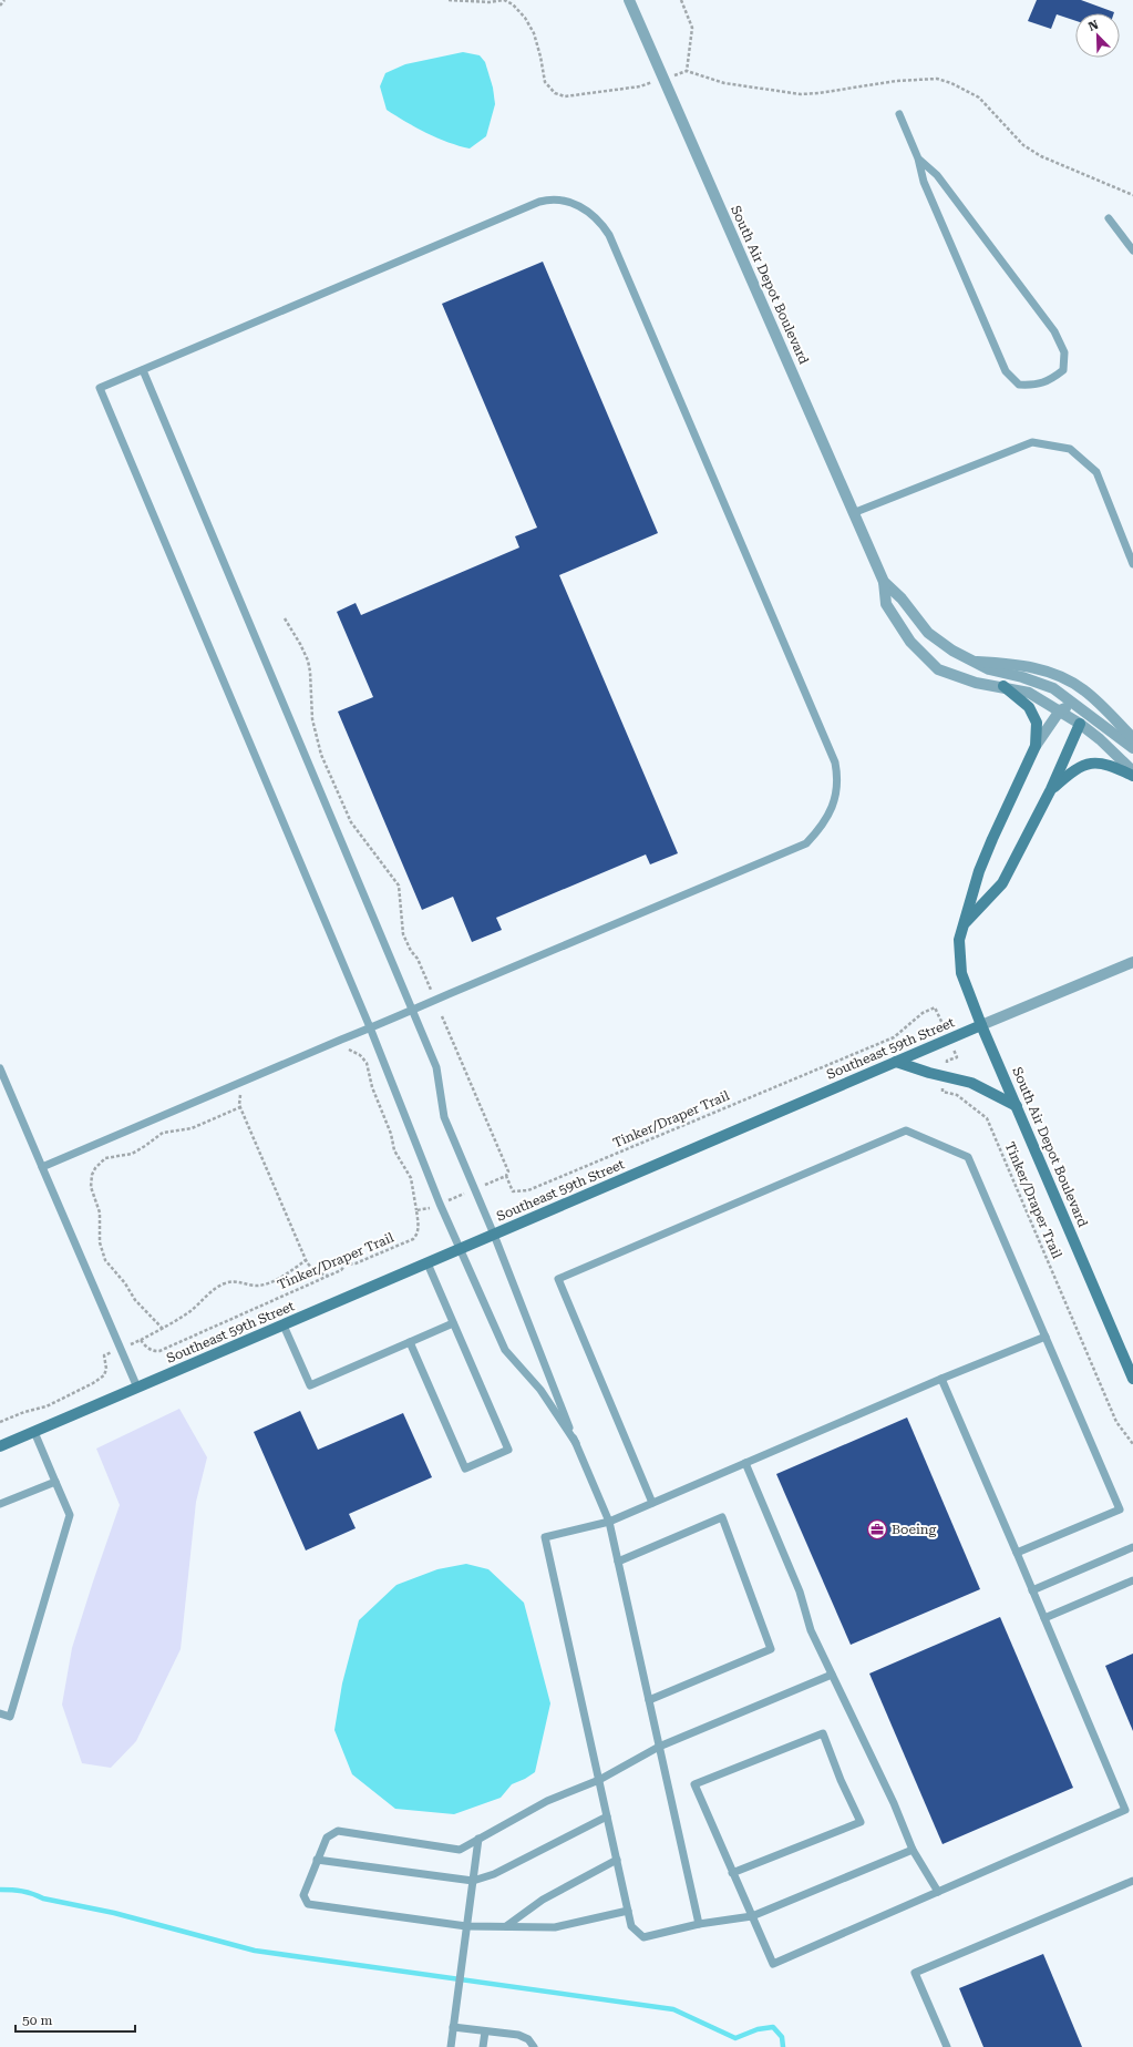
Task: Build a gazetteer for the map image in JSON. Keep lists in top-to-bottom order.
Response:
{
  "streets": {
    "main road": ["South Air Depot Boulevard", "Southeast 59th Street"],
    "path": ["Tinker/Draper Trail"]
  },
  "crossings": [
    ["South Air Depot Boulevard", "Southeast 59th Street"],
    ["Southeast 59th Street", "Tinker/Draper Trail"]
  ],
  "places": {
    "office": ["Boeing"]
  },
  "scale_bar": "50 m",
  "north": "top left"
}
